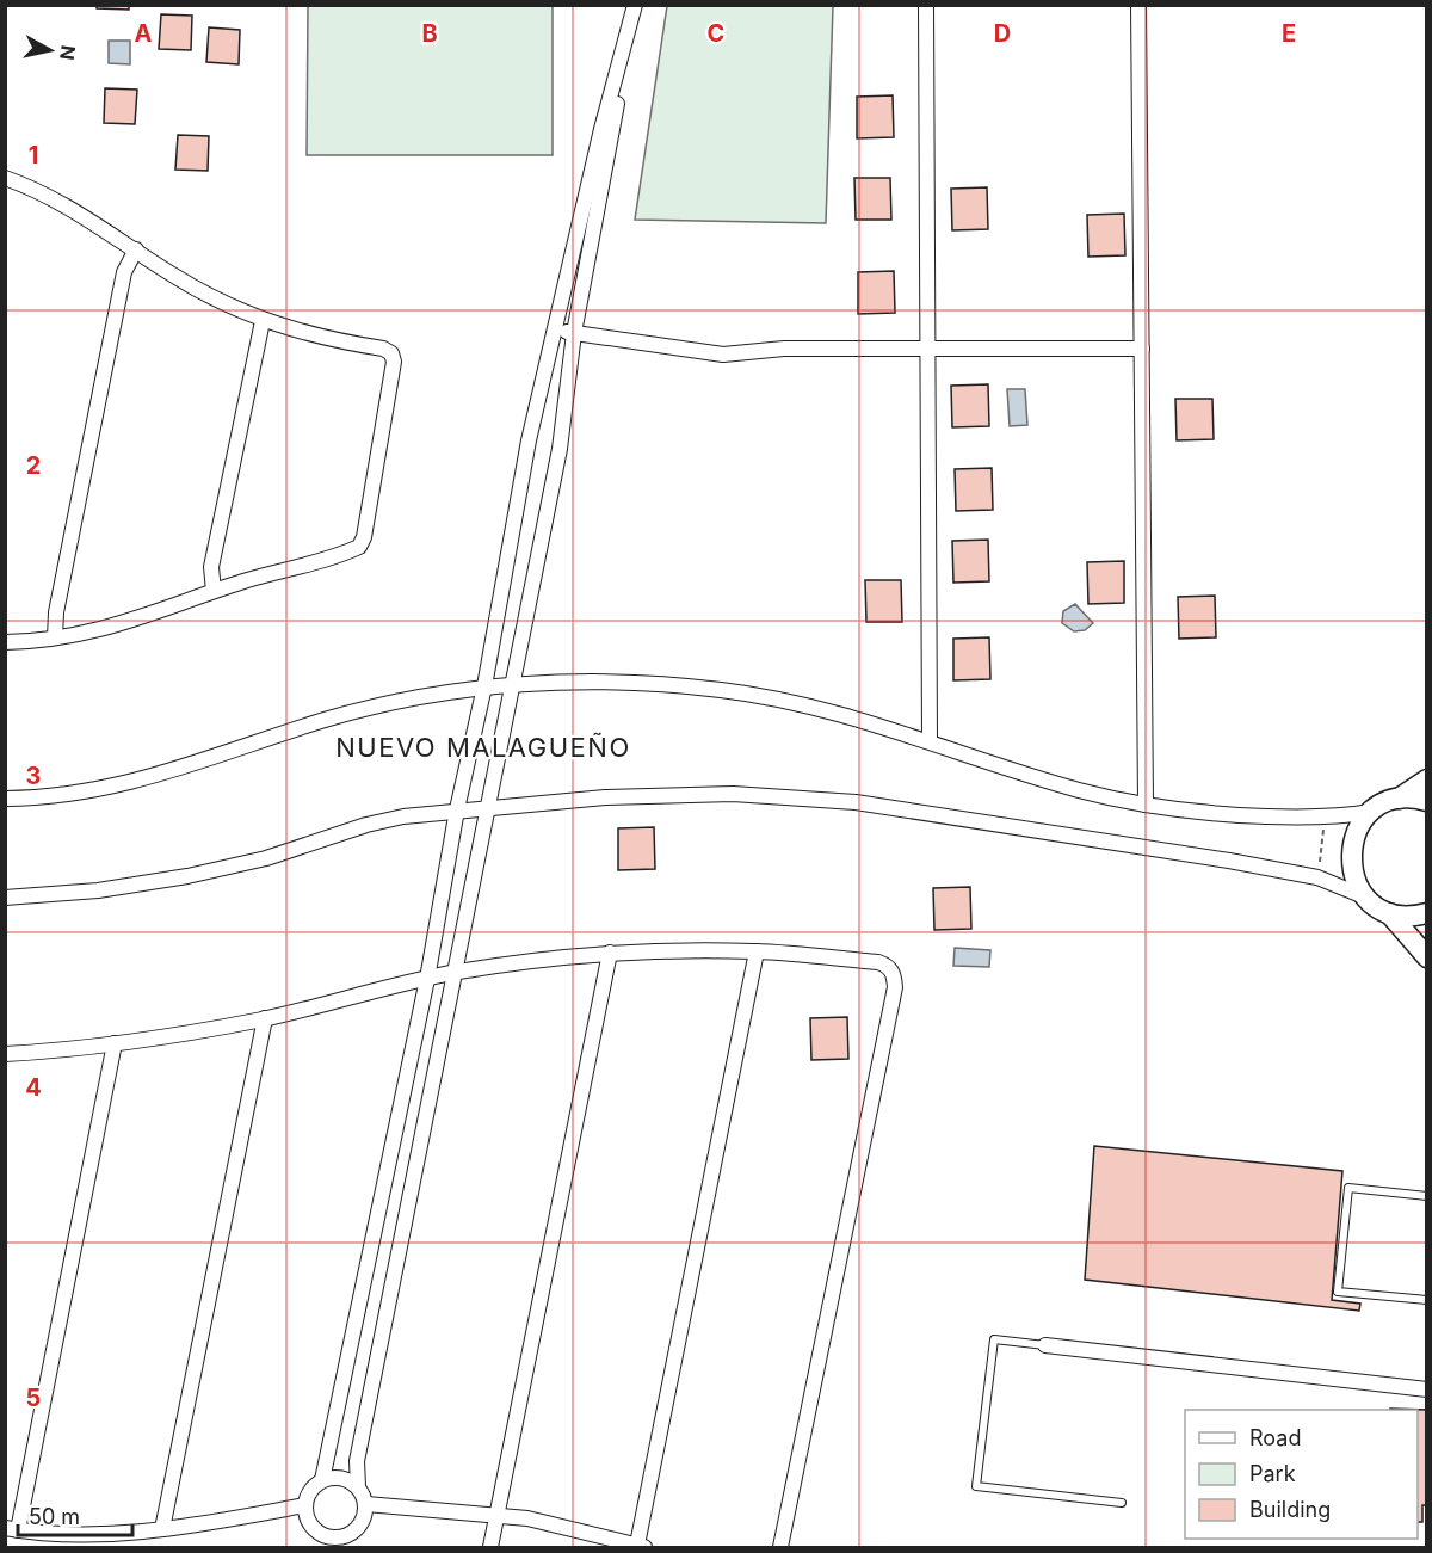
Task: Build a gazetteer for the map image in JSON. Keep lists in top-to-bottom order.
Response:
{
  "districts": ["NUEVO MALAGUEÑO"],
  "legend": ["Road", "Park", "Building"],
  "scale_bar": "50 m",
  "north": "right",
  "grid": {
    "columns": [
      "A",
      "B",
      "C",
      "D",
      "E"
    ],
    "rows": [
      "1",
      "2",
      "3",
      "4",
      "5"
    ]
  }
}
